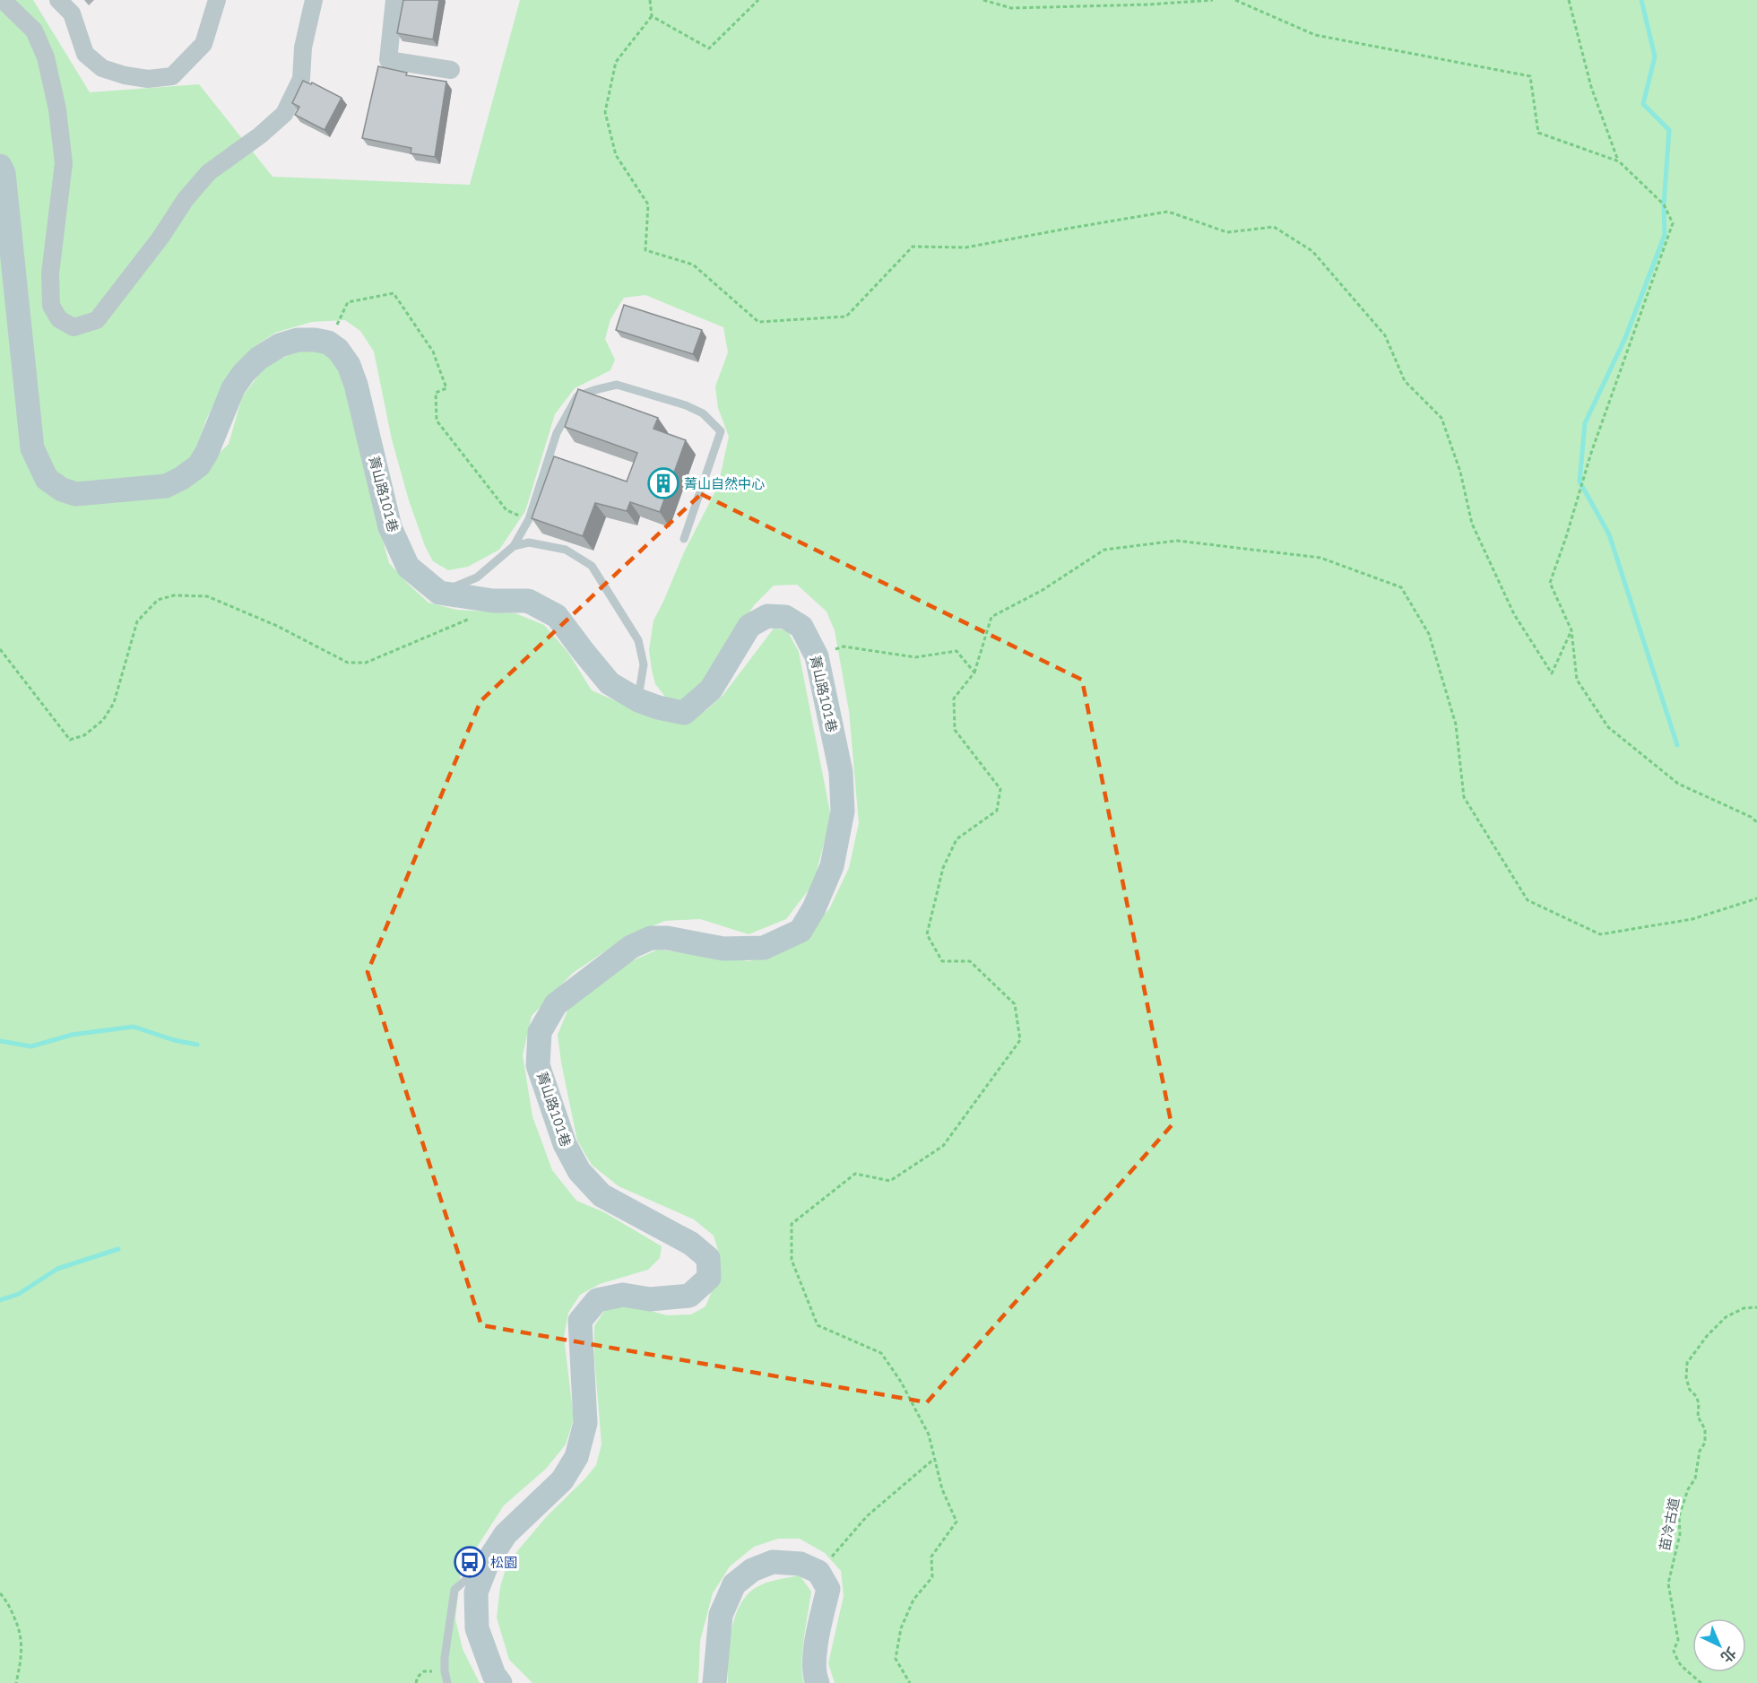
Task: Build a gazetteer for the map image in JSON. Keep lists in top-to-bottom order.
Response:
{
  "streets": {
    "street": ["菁山路101巷"],
    "path": ["苗冷古道"]
  },
  "places": {
    "building": ["菁山自然中心"],
    "bus stop": ["松園"]
  },
  "north": "bottom right"
}
